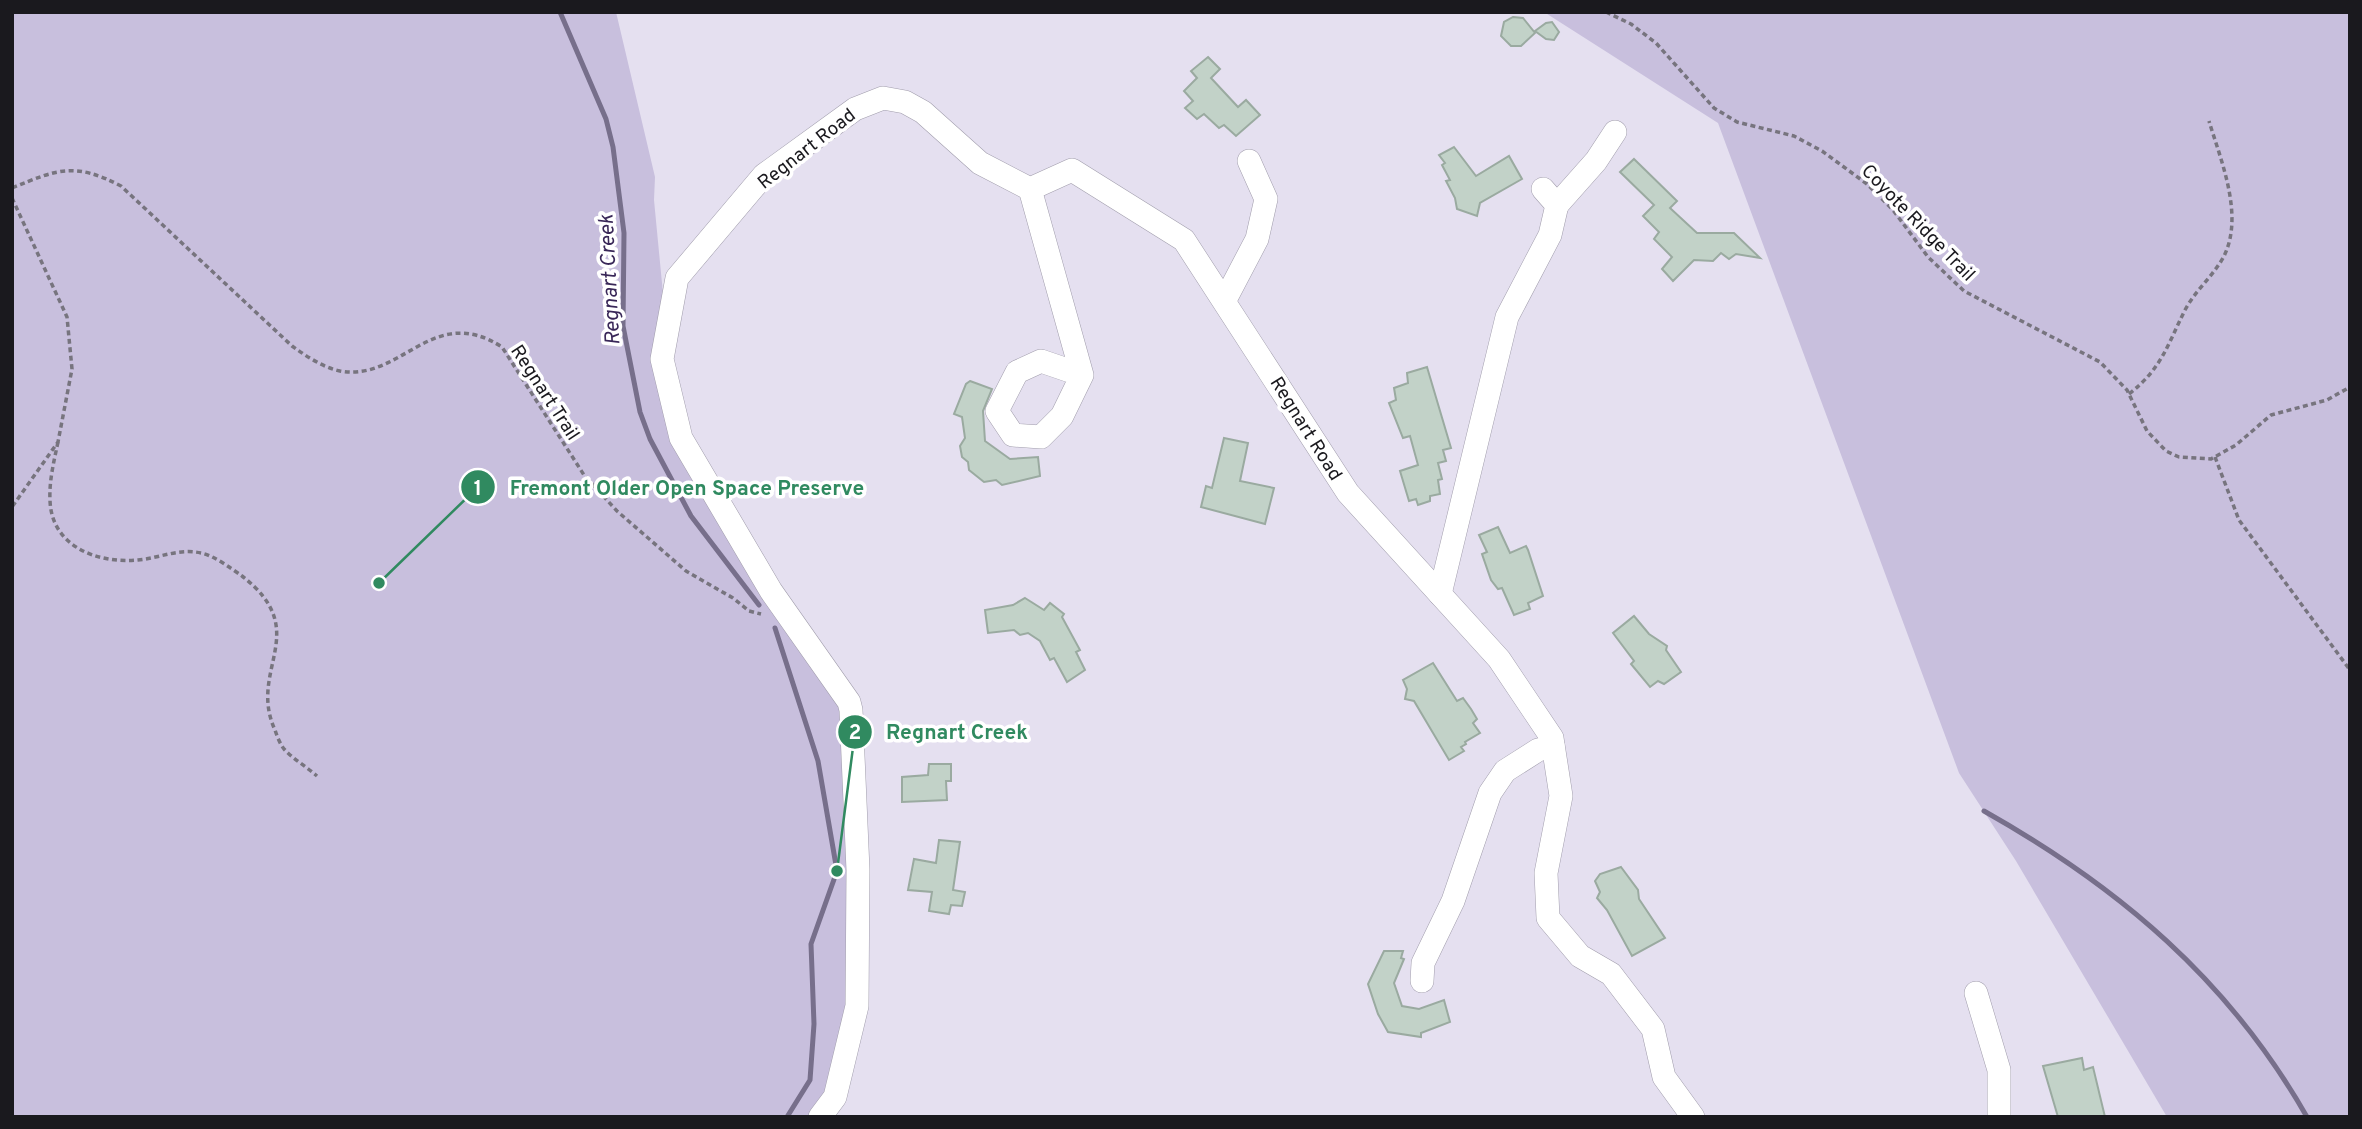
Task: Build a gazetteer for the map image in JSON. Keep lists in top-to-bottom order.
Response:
{
  "streets": {
    "street": ["Regnart Road"],
    "path": ["Coyote Ridge Trail", "Regnart Trail"]
  },
  "water": ["Regnart Creek"],
  "places": ["Fremont Older Open Space Preserve", "Regnart Creek"]
}
